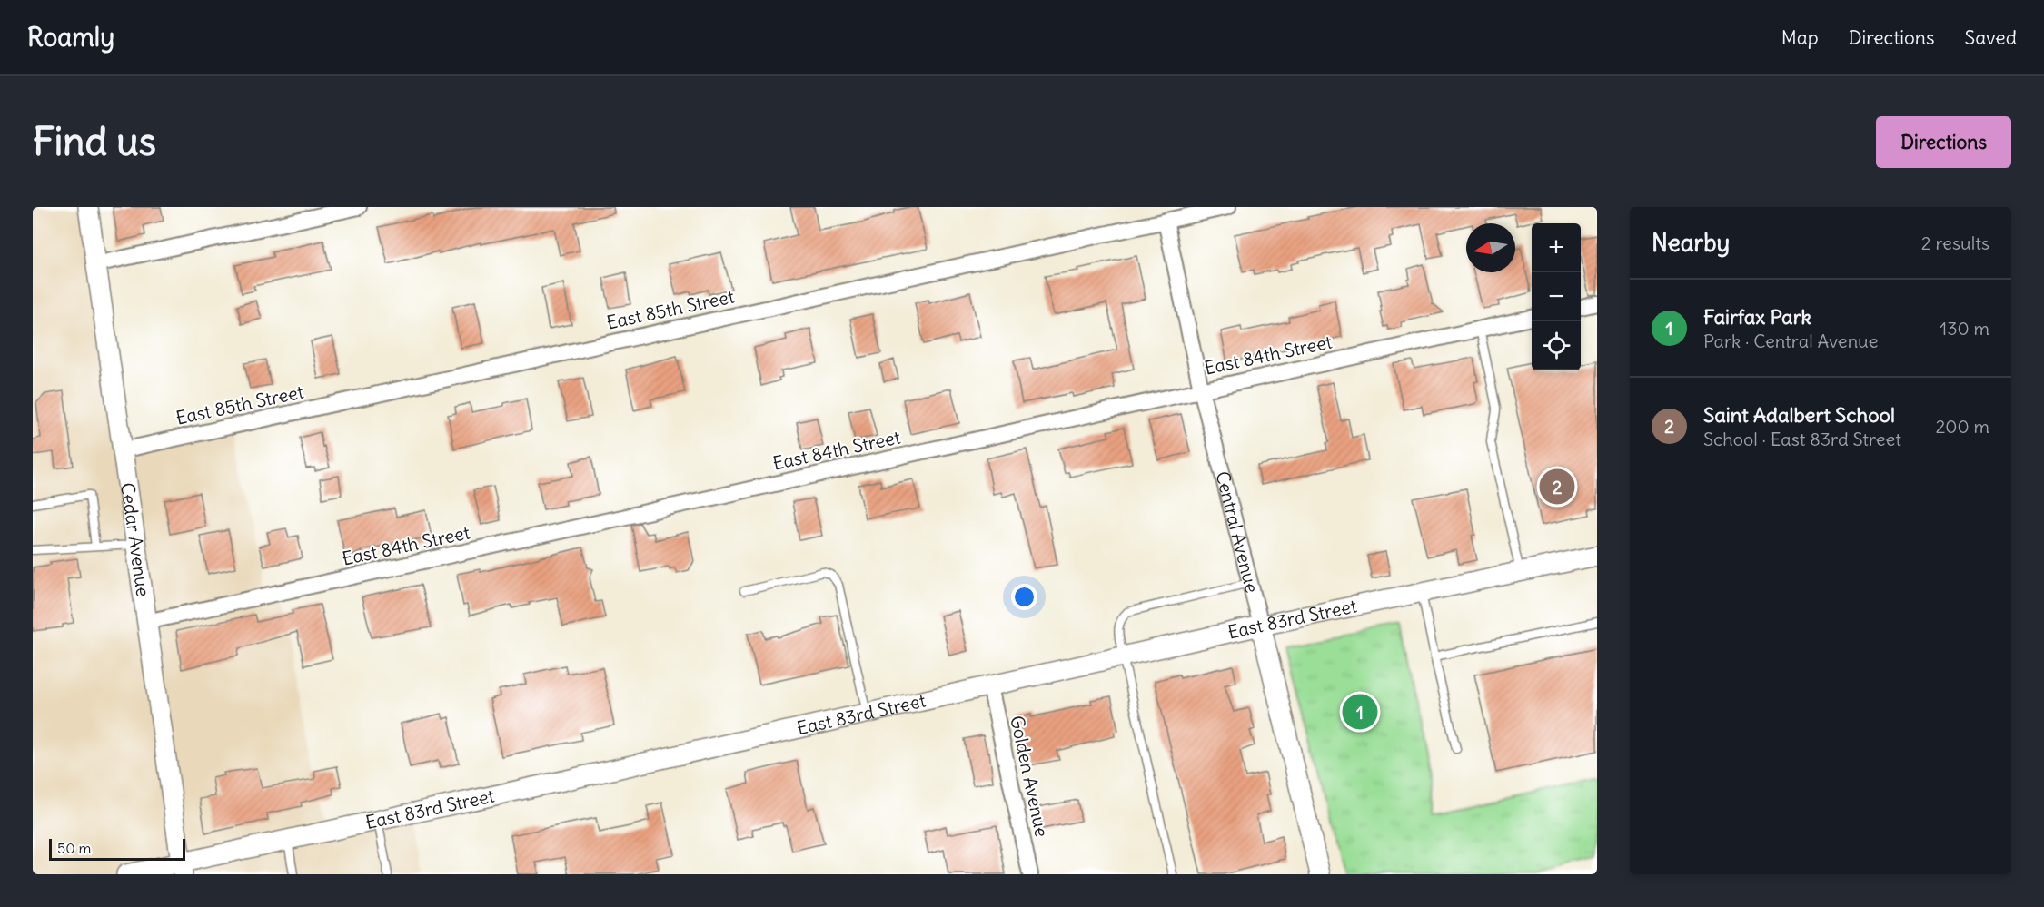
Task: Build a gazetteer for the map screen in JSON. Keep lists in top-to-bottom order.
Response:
{
  "streets": {
    "street": [
      "East 85th Street",
      "East 84th Street",
      "Central Avenue",
      "Cedar Avenue",
      "East 83rd Street",
      "Golden Avenue"
    ]
  },
  "crossings": [
    ["East 85th Street", "Central Avenue"],
    ["East 85th Street", "Cedar Avenue"],
    ["East 84th Street", "Central Avenue"],
    ["East 84th Street", "Cedar Avenue"],
    ["Central Avenue", "East 83rd Street"],
    ["Cedar Avenue", "East 83rd Street"],
    ["East 83rd Street", "Golden Avenue"]
  ],
  "scale_bar": "50 m",
  "north": "left",
  "page": {
    "header": "Roamly",
    "nav": ["Map", "Directions", "Saved"],
    "buttons": "Directions",
    "title": "Find us",
    "heading": ["Nearby", "2 results"],
    "map_buttons": ["+", "−"],
    "list": [
      {
        "mark": "1",
        "name": "Fairfax Park",
        "note": "Park · Central Avenue",
        "value": "130 m"
      },
      {
        "mark": "2",
        "name": "Saint Adalbert School",
        "note": "School · East 83rd Street",
        "value": "200 m"
      }
    ],
    "pins": ["2", "1"],
    "scale": "50 m"
  }
}
